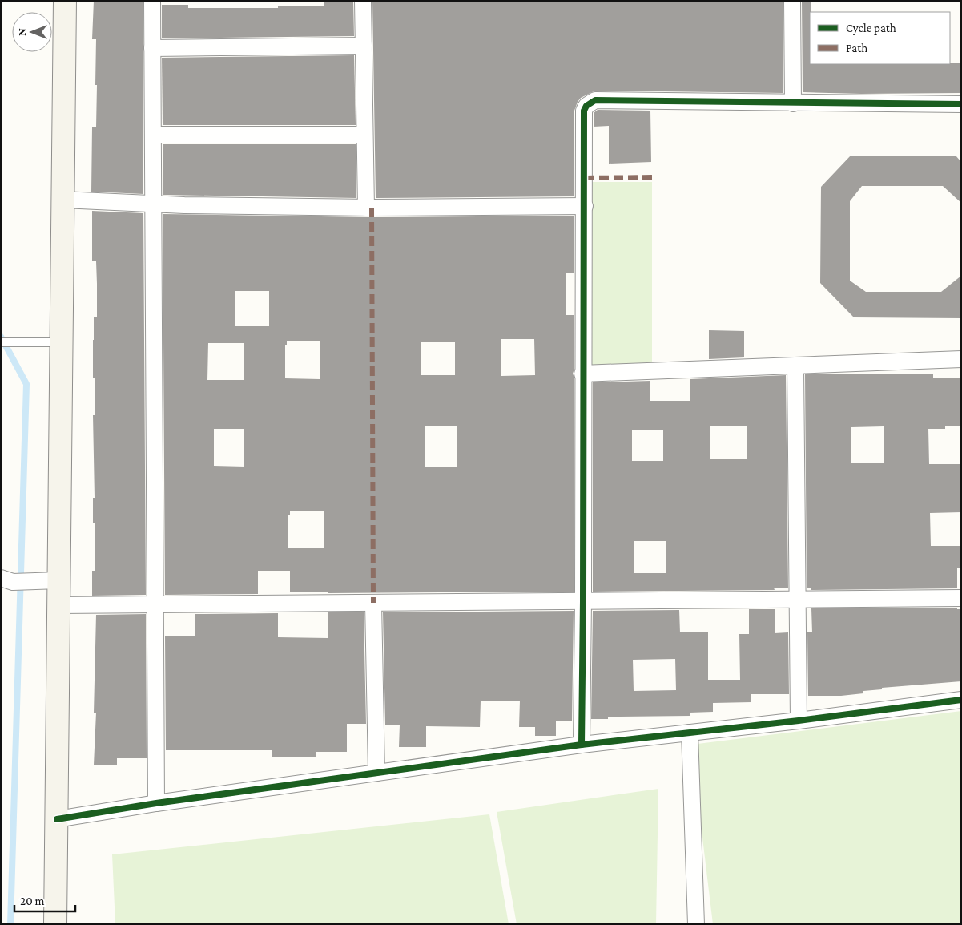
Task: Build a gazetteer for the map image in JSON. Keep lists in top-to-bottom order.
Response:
{
  "legend": ["Cycle path", "Path"],
  "scale_bar": "20 m",
  "north": "left"
}
